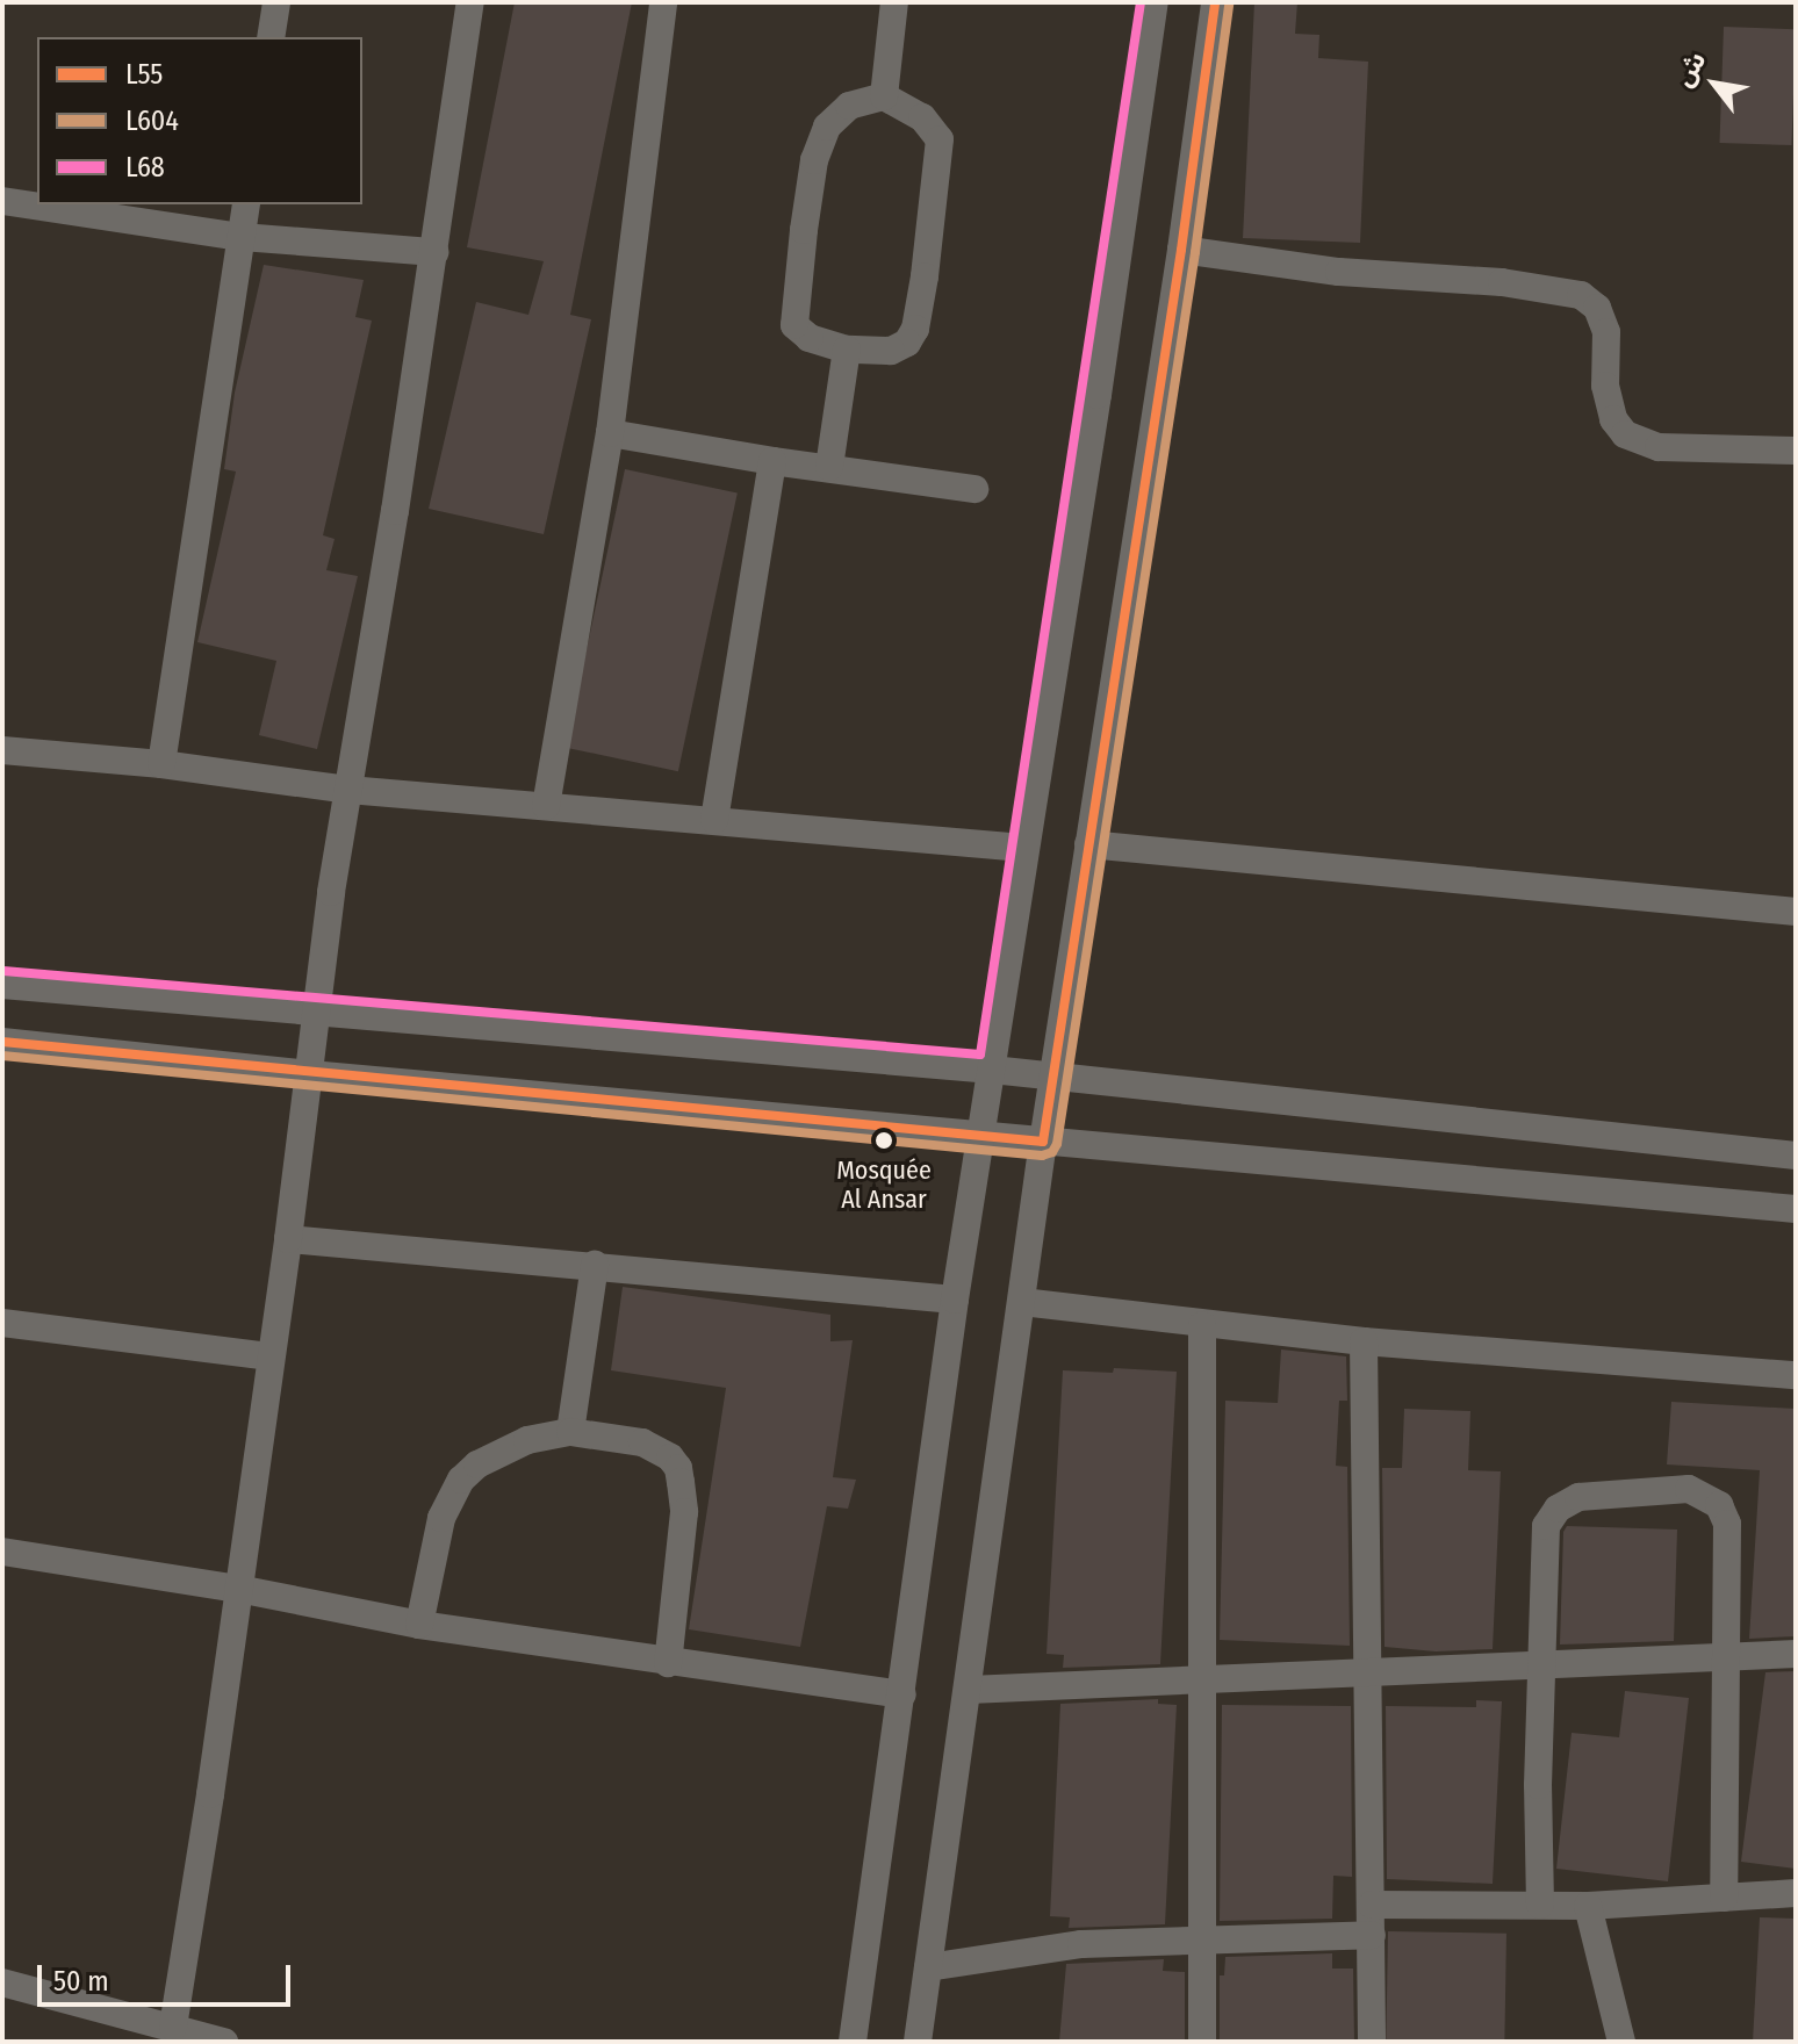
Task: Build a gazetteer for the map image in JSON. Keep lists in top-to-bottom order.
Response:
{
  "places": ["Mosquée Al Ansar"],
  "lines": ["transit line L55", "transit line L68", "transit line L604"],
  "legend": ["L55", "L604", "L68"],
  "scale_bar": "50 m",
  "north": "top left"
}
